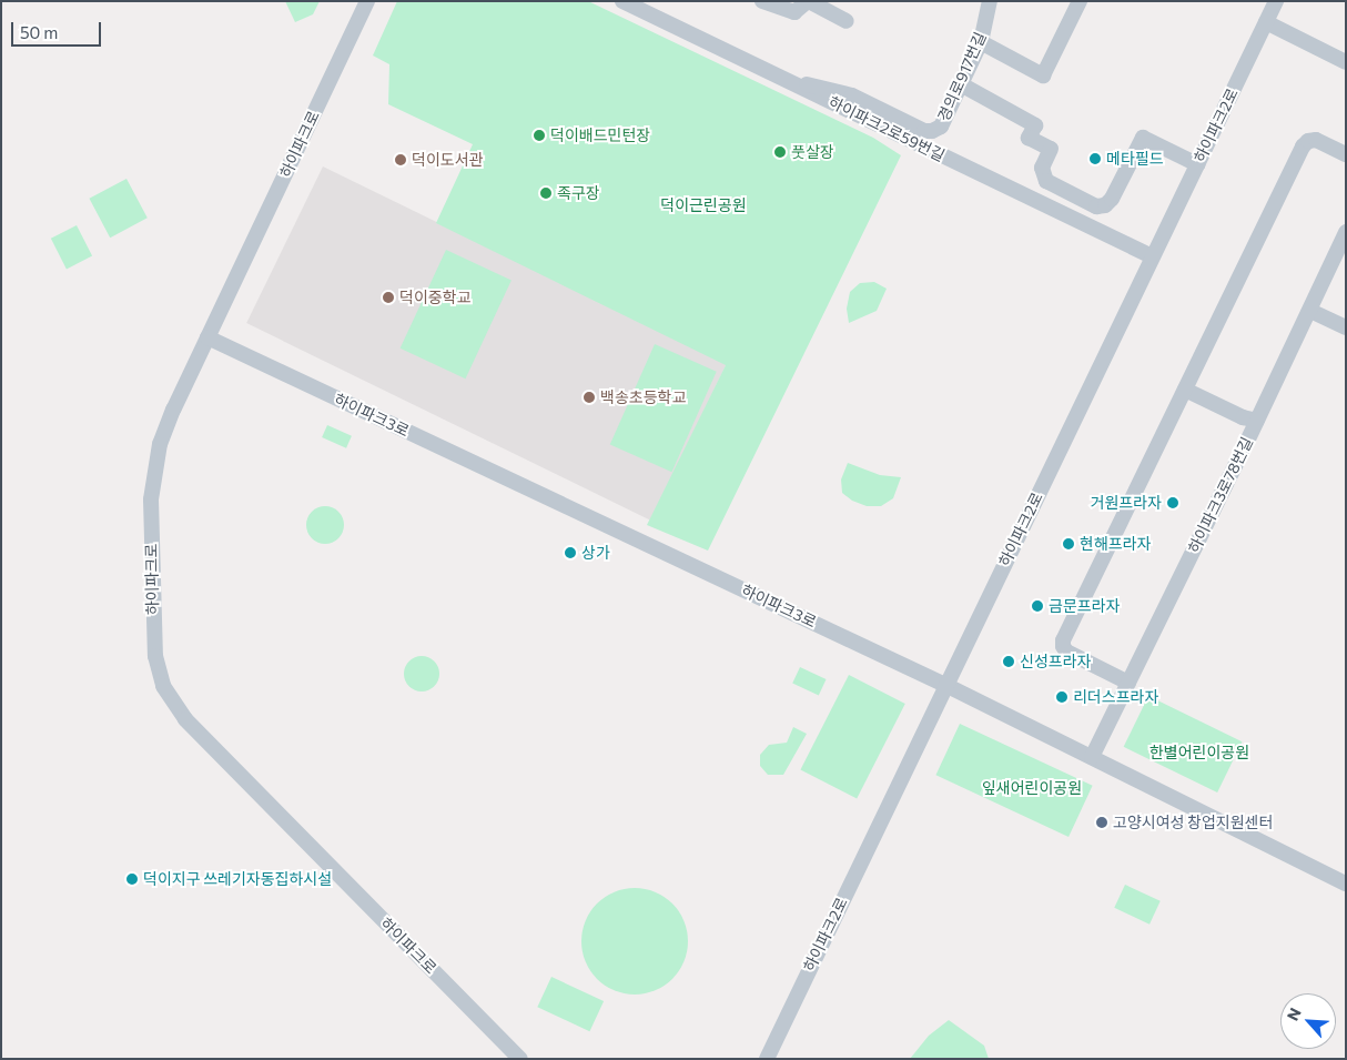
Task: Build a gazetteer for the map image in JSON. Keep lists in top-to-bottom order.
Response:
{
  "streets": {
    "street": [
      "경의로917번길",
      "하이파크2로",
      "하이파크2로59번길",
      "하이파크로",
      "하이파크3로",
      "하이파크3로78번길"
    ]
  },
  "crossings": [
    ["경의로917번길", "하이파크2로59번길"],
    ["하이파크2로", "하이파크2로59번길"],
    ["하이파크2로", "하이파크3로"],
    ["하이파크로", "하이파크3로"],
    ["하이파크3로", "하이파크3로78번길"]
  ],
  "parks": ["덕이근린공원", "한별어린이공원", "잎새어린이공원"],
  "places": [
    "덕이배드민턴장",
    "풋살장",
    "메타필드",
    "덕이도서관",
    "족구장",
    "덕이중학교",
    "백송초등학교",
    "거원프라자",
    "현해프라자",
    "상가",
    "금문프라자",
    "신성프라자",
    "리더스프라자",
    "고양시여성 창업지원센터",
    "덕이지구 쓰레기자동집하시설"
  ],
  "scale_bar": "50 m",
  "north": "top left"
}
